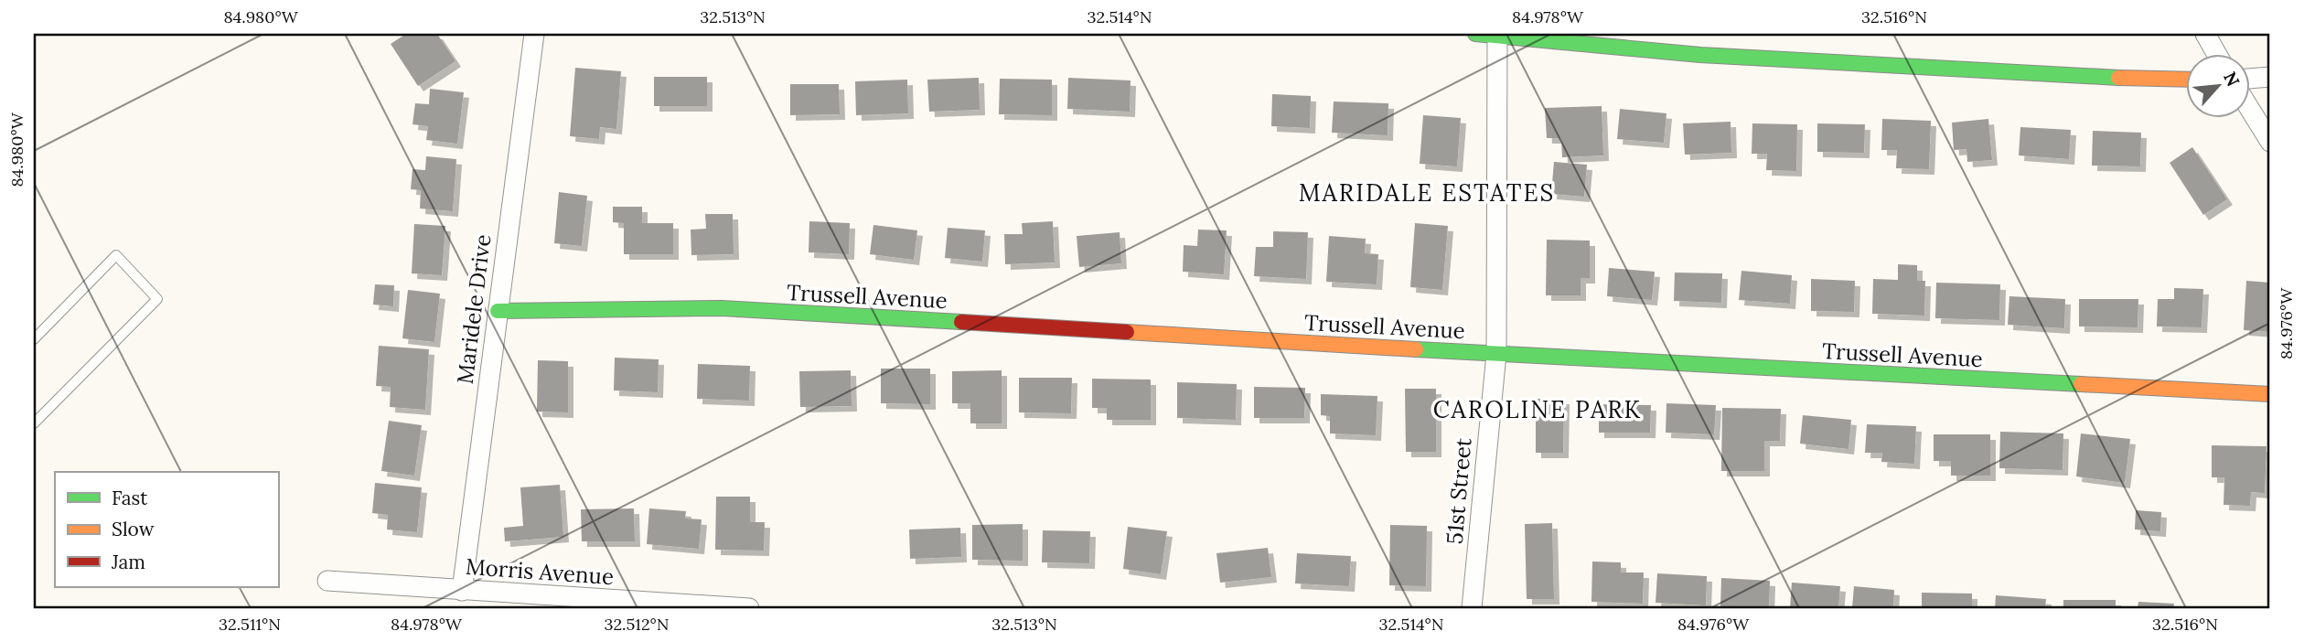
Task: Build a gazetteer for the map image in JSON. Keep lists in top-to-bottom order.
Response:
{
  "streets": {
    "street": [
      "Trussell Avenue",
      "Maridele Drive",
      "51st Street",
      "Morris Avenue"
    ]
  },
  "crossings": [
    ["Trussell Avenue", "Maridele Drive"],
    ["Trussell Avenue", "51st Street"],
    ["Maridele Drive", "Morris Avenue"]
  ],
  "districts": ["MARIDALE ESTATES", "CAROLINE PARK"],
  "legend": ["Fast", "Slow", "Jam"],
  "north": "top right",
  "coordinates": [
    "84.980°W",
    "32.513°N",
    "32.514°N",
    "84.978°W",
    "32.516°N",
    "84.976°W",
    "32.511°N",
    "32.512°N"
  ]
}
